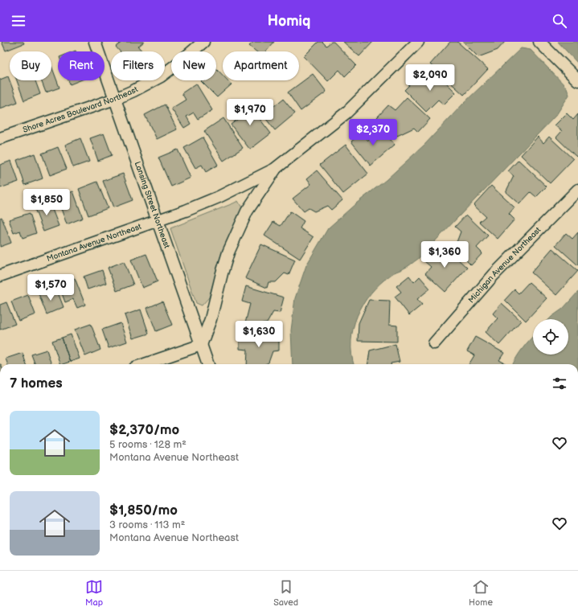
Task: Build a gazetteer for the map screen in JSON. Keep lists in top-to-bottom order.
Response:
{
  "streets": {
    "street": [
      "Shore Acres Boulevard Northeast",
      "Lansing Street Northeast",
      "Montana Avenue Northeast",
      "Michigan Avenue Northeast"
    ]
  },
  "crossings": [
    ["Shore Acres Boulevard Northeast", "Lansing Street Northeast"],
    ["Lansing Street Northeast", "Montana Avenue Northeast"]
  ],
  "page": {
    "header": "Homiq",
    "chip": [
      "Buy",
      "Rent",
      "Filters",
      "New",
      "Apartment"
    ],
    "price": [
      "$2,090",
      "$1,970",
      "$2,370",
      "$1,850",
      "$1,360",
      "$1,570",
      "$1,630"
    ],
    "heading": "7 homes",
    "list": [
      {
        "name": "$2,370/mo",
        "note": "5 rooms · 128 m² · Montana Avenue Northeast"
      },
      {
        "name": "$1,850/mo",
        "note": "3 rooms · 113 m² · Montana Avenue Northeast"
      }
    ],
    "tabs": ["Map", "Saved", "Home"]
  }
}
